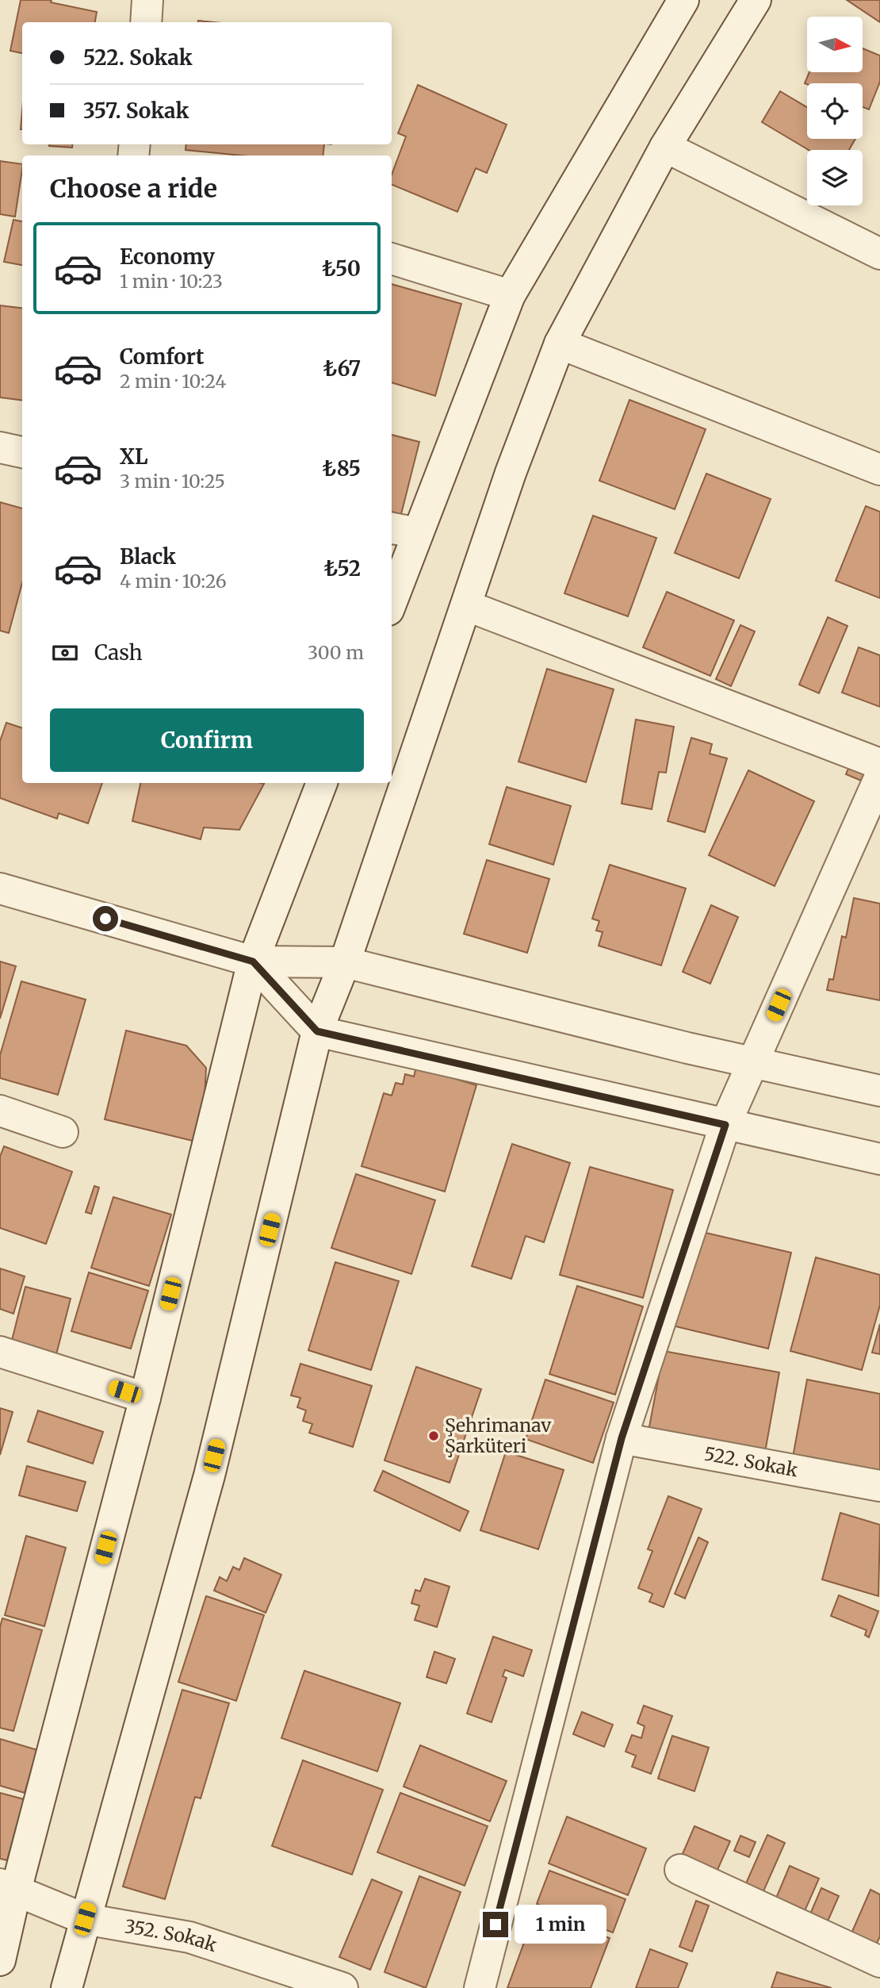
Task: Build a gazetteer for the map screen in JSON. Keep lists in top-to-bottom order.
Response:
{
  "streets": {
    "street": ["522. Sokak", "352. Sokak"]
  },
  "places": ["Şehrimanav Şarküteri"],
  "north": "right",
  "page": {
    "banner": ["522. Sokak", "357. Sokak"],
    "heading": "Choose a ride",
    "list": [
      {
        "name": "Economy",
        "note": "1 min · 10:23",
        "value": "₺50"
      },
      {
        "name": "Comfort",
        "note": "2 min · 10:24",
        "value": "₺67"
      },
      {
        "name": "XL",
        "note": "3 min · 10:25",
        "value": "₺85"
      },
      {
        "name": "Black",
        "note": "4 min · 10:26",
        "value": "₺52"
      }
    ],
    "pay": ["Cash", "300 m"],
    "buttons": "Confirm",
    "bubble": "1 min"
  }
}
